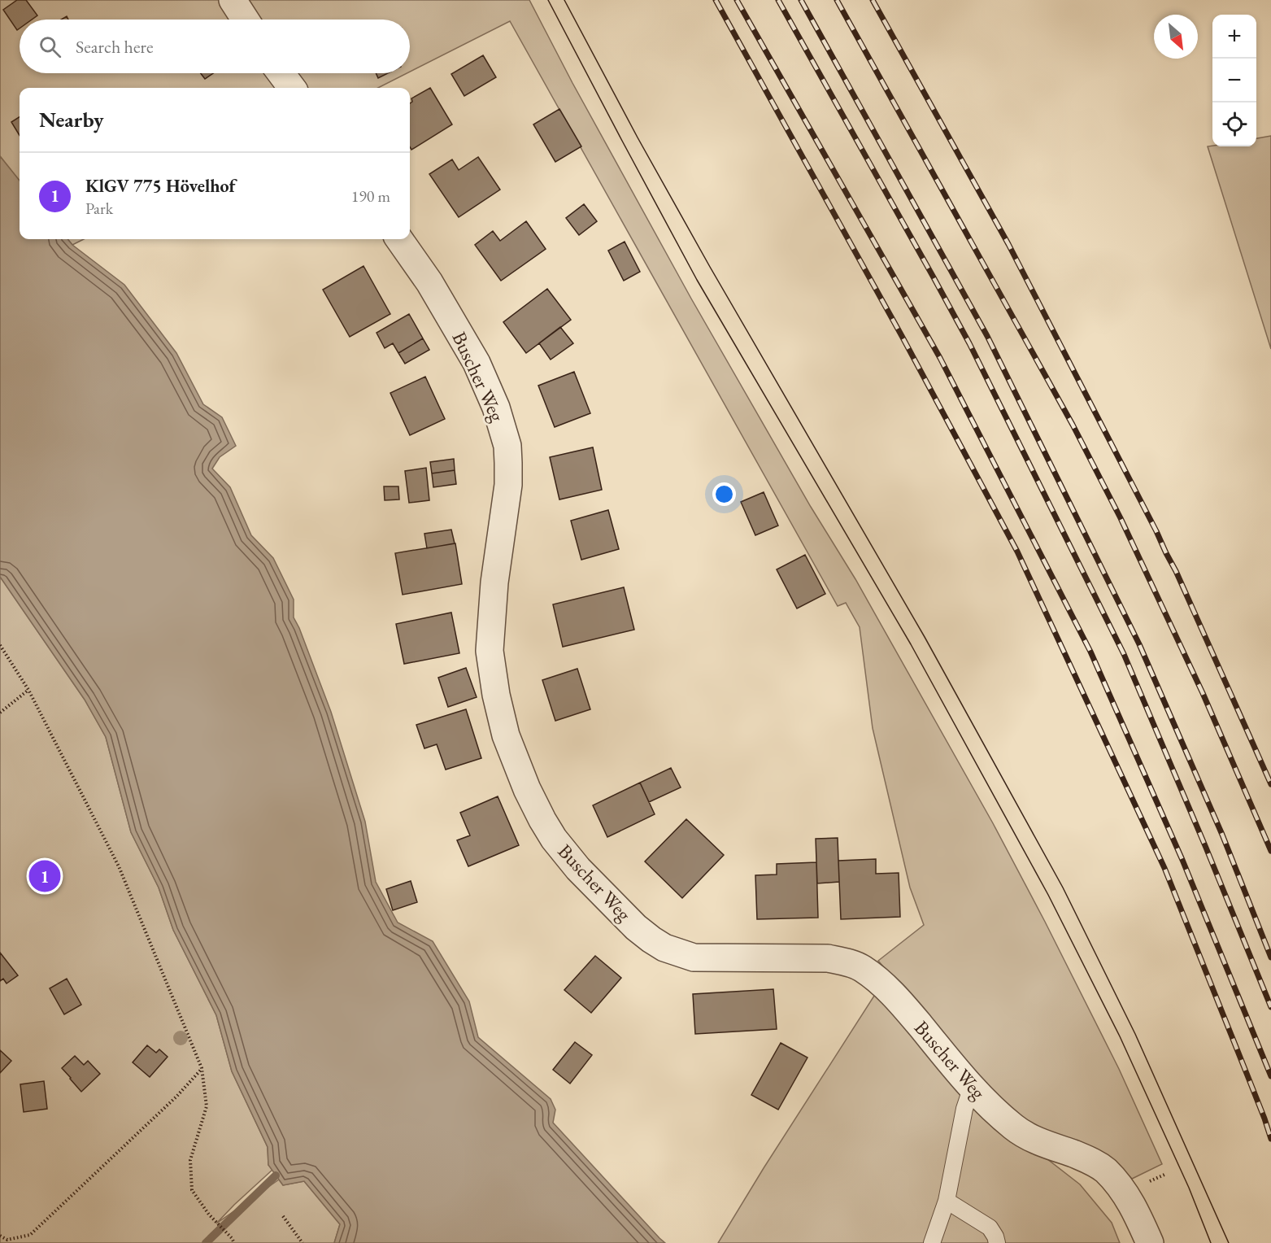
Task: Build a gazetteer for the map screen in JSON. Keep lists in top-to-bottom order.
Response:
{
  "streets": {
    "street": ["Buscher Weg"]
  },
  "north": "bottom right",
  "page": {
    "map_buttons": ["+", "−"],
    "search": "Search here",
    "heading": "Nearby",
    "list": [
      {
        "mark": "1",
        "name": "KlGV 775 Hövelhof",
        "note": "Park",
        "value": "190 m"
      }
    ],
    "pins": "1"
  }
}
